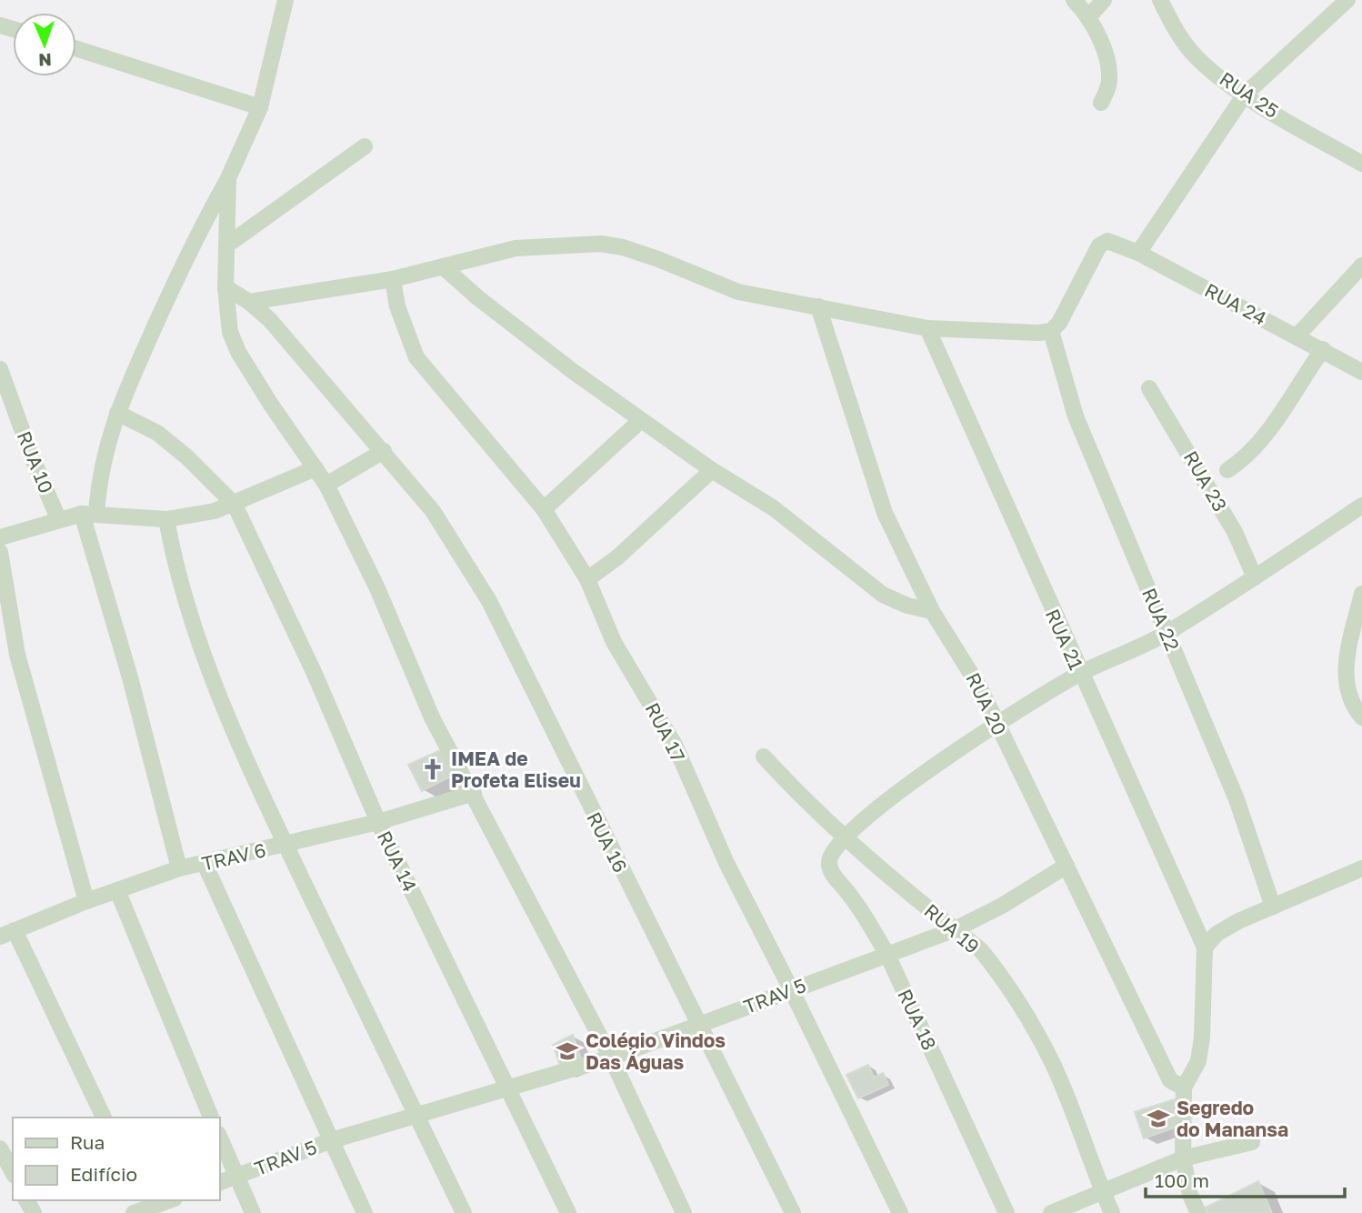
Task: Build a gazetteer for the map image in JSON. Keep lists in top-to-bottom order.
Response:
{
  "streets": {
    "street": [
      "RUA 25",
      "RUA 24",
      "RUA 10",
      "RUA 23",
      "RUA 22",
      "RUA 21",
      "RUA 20",
      "RUA 17",
      "RUA 16",
      "TRAV 6",
      "RUA 14",
      "RUA 19",
      "TRAV 5",
      "RUA 18"
    ]
  },
  "crossings": [
    ["RUA 24", "RUA 22"],
    ["RUA 23", "RUA 18"],
    ["RUA 22", "RUA 18"],
    ["RUA 21", "RUA 18"],
    ["RUA 20", "TRAV 5"],
    ["RUA 20", "RUA 18"],
    ["RUA 17", "TRAV 5"],
    ["RUA 16", "TRAV 5"],
    ["TRAV 6", "RUA 14"],
    ["RUA 14", "TRAV 5"],
    ["RUA 19", "TRAV 5"],
    ["RUA 19", "RUA 18"],
    ["TRAV 5", "RUA 18"]
  ],
  "places": {
    "church": ["IMEA de Profeta Eliseu"],
    "school or university": ["Colégio Vindos Das Águas", "Segredo do Manansa"]
  },
  "legend": ["Rua", "Edifício"],
  "scale_bar": "100 m",
  "north": "bottom"
}
